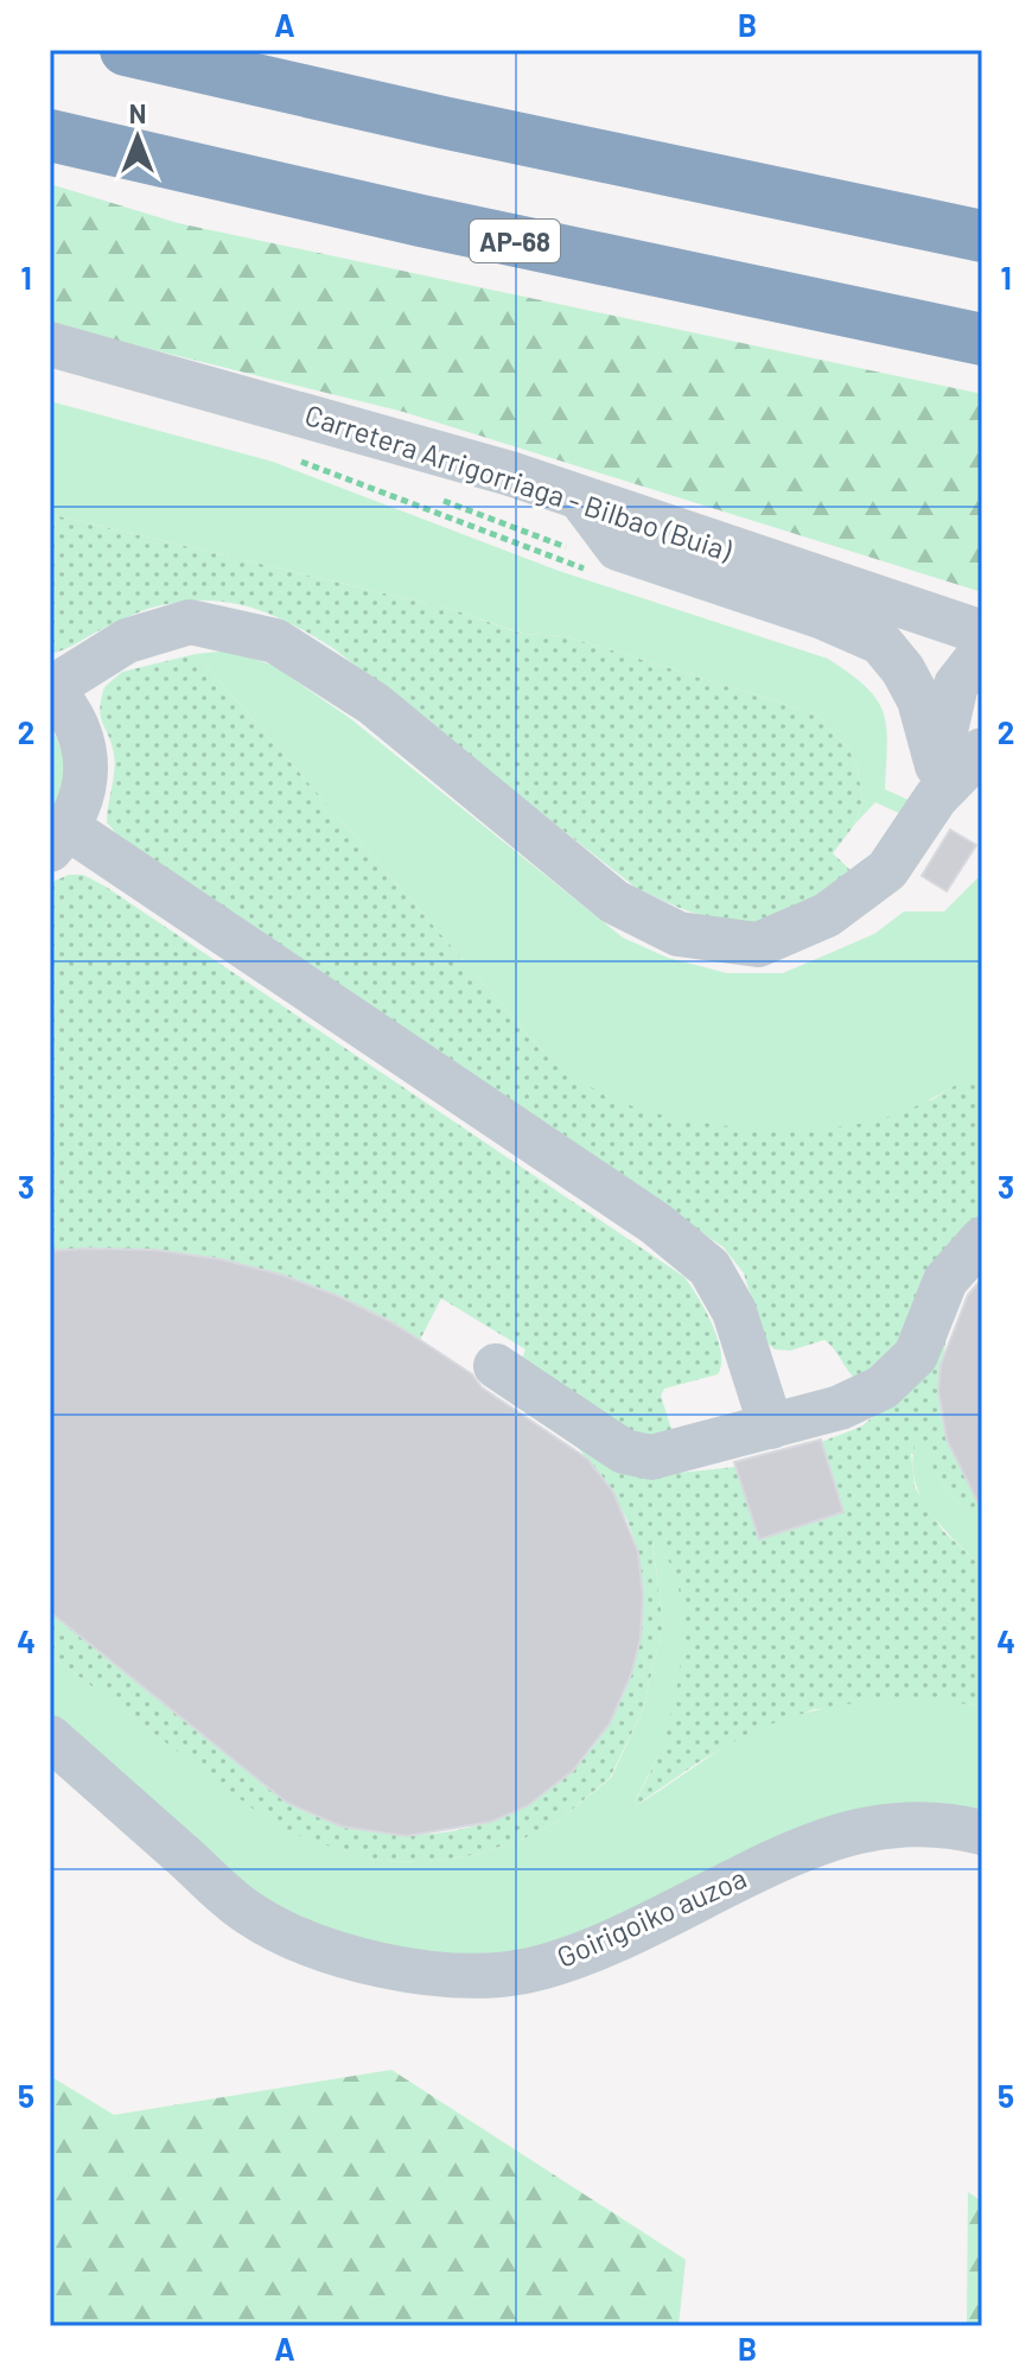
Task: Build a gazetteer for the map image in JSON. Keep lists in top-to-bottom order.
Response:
{
  "streets": {
    "highway": ["AP-68"],
    "street": ["Carretera Arrigorriaga - Bilbao (Buia)", "Goirigoiko auzoa"]
  },
  "north": "top",
  "grid": {
    "columns": ["A", "B"],
    "rows": [
      "1",
      "2",
      "3",
      "4",
      "5"
    ]
  }
}
